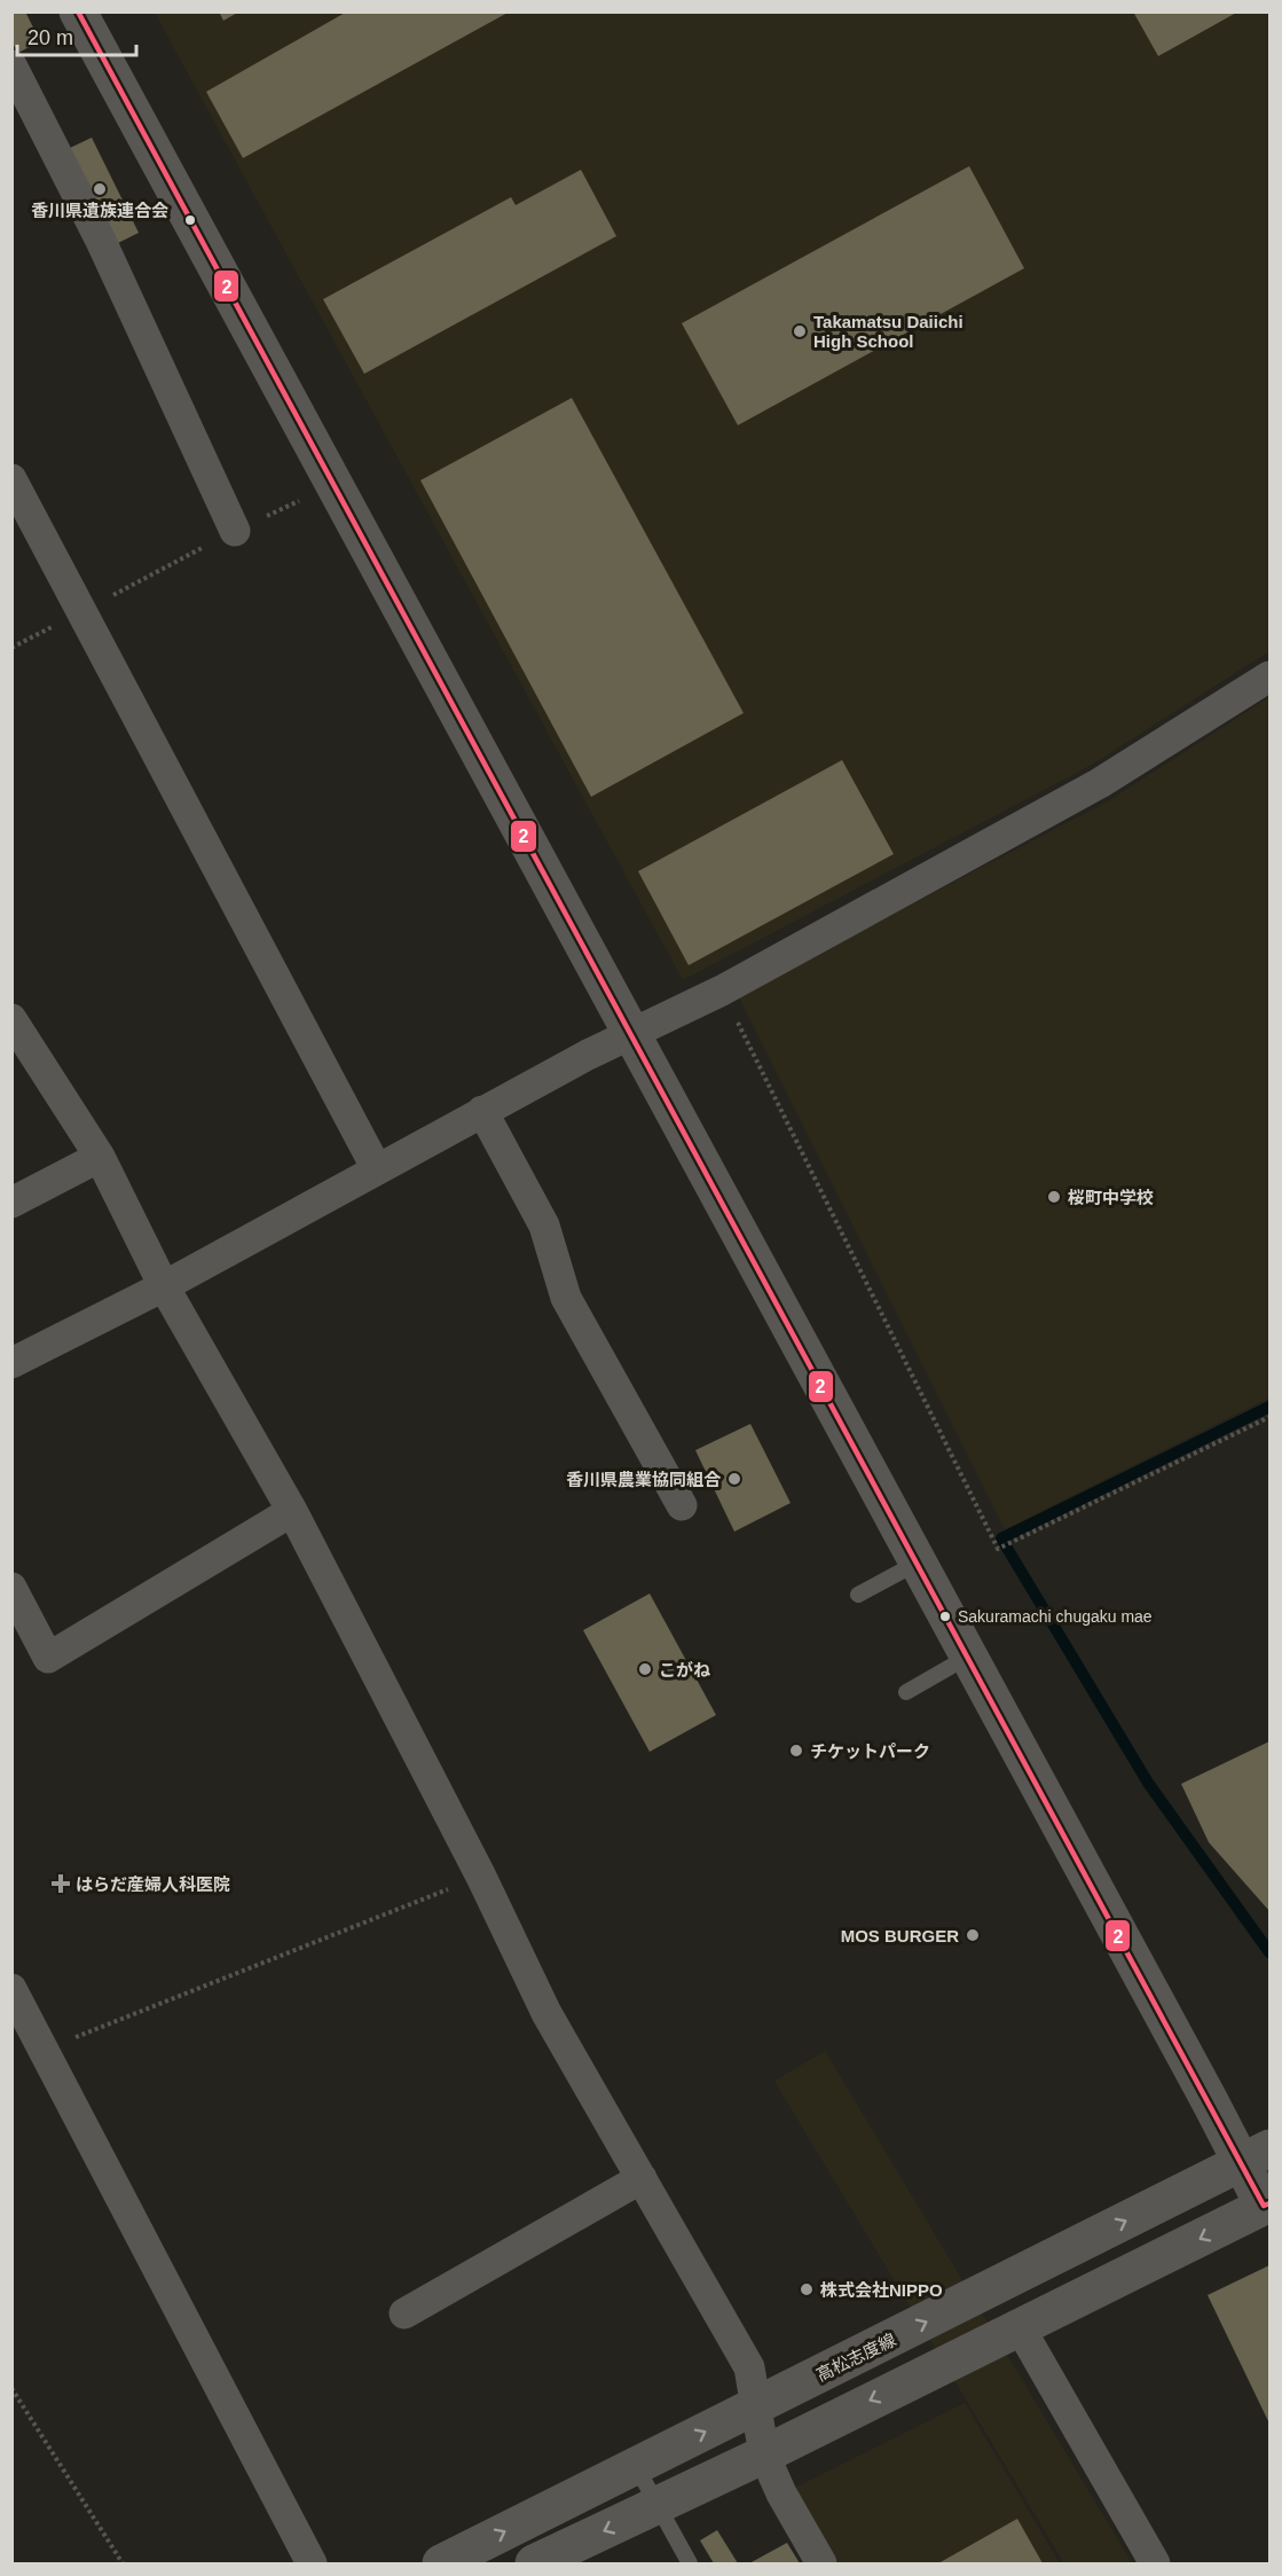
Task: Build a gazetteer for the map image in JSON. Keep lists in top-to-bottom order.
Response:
{
  "streets": {
    "street": ["高松志度線"]
  },
  "places": {
    "other": [
      "香川県遺族連合会",
      "Takamatsu Daiichi High School",
      "桜町中学校",
      "香川県農業協同組合",
      "Sakuramachi chugaku mae",
      "こがね",
      "チケットパーク",
      "MOS BURGER",
      "株式会社NIPPO"
    ],
    "health": ["はらだ産婦人科医院"]
  },
  "lines": ["transit line 2"],
  "scale_bar": "20 m"
}
